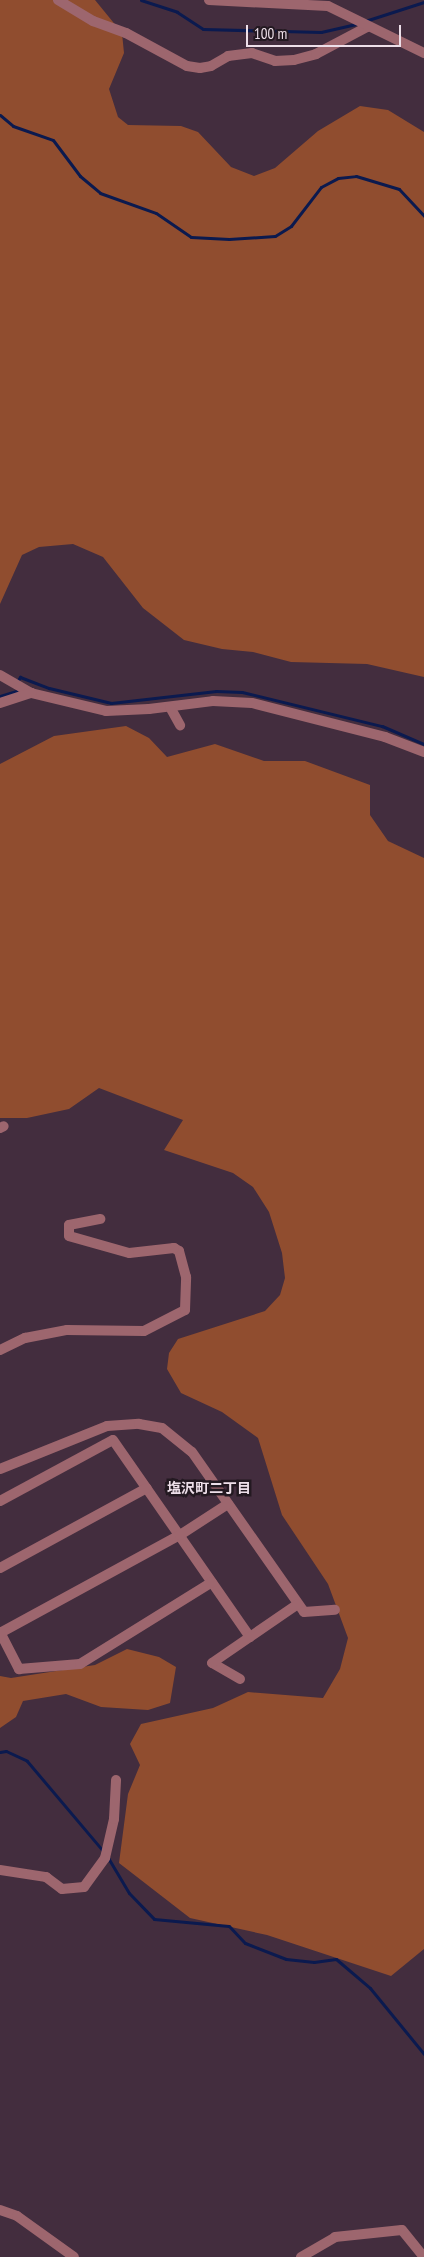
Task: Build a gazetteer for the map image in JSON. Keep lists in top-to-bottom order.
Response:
{
  "districts": ["塩沢町二丁目"],
  "scale_bar": "100 m"
}
